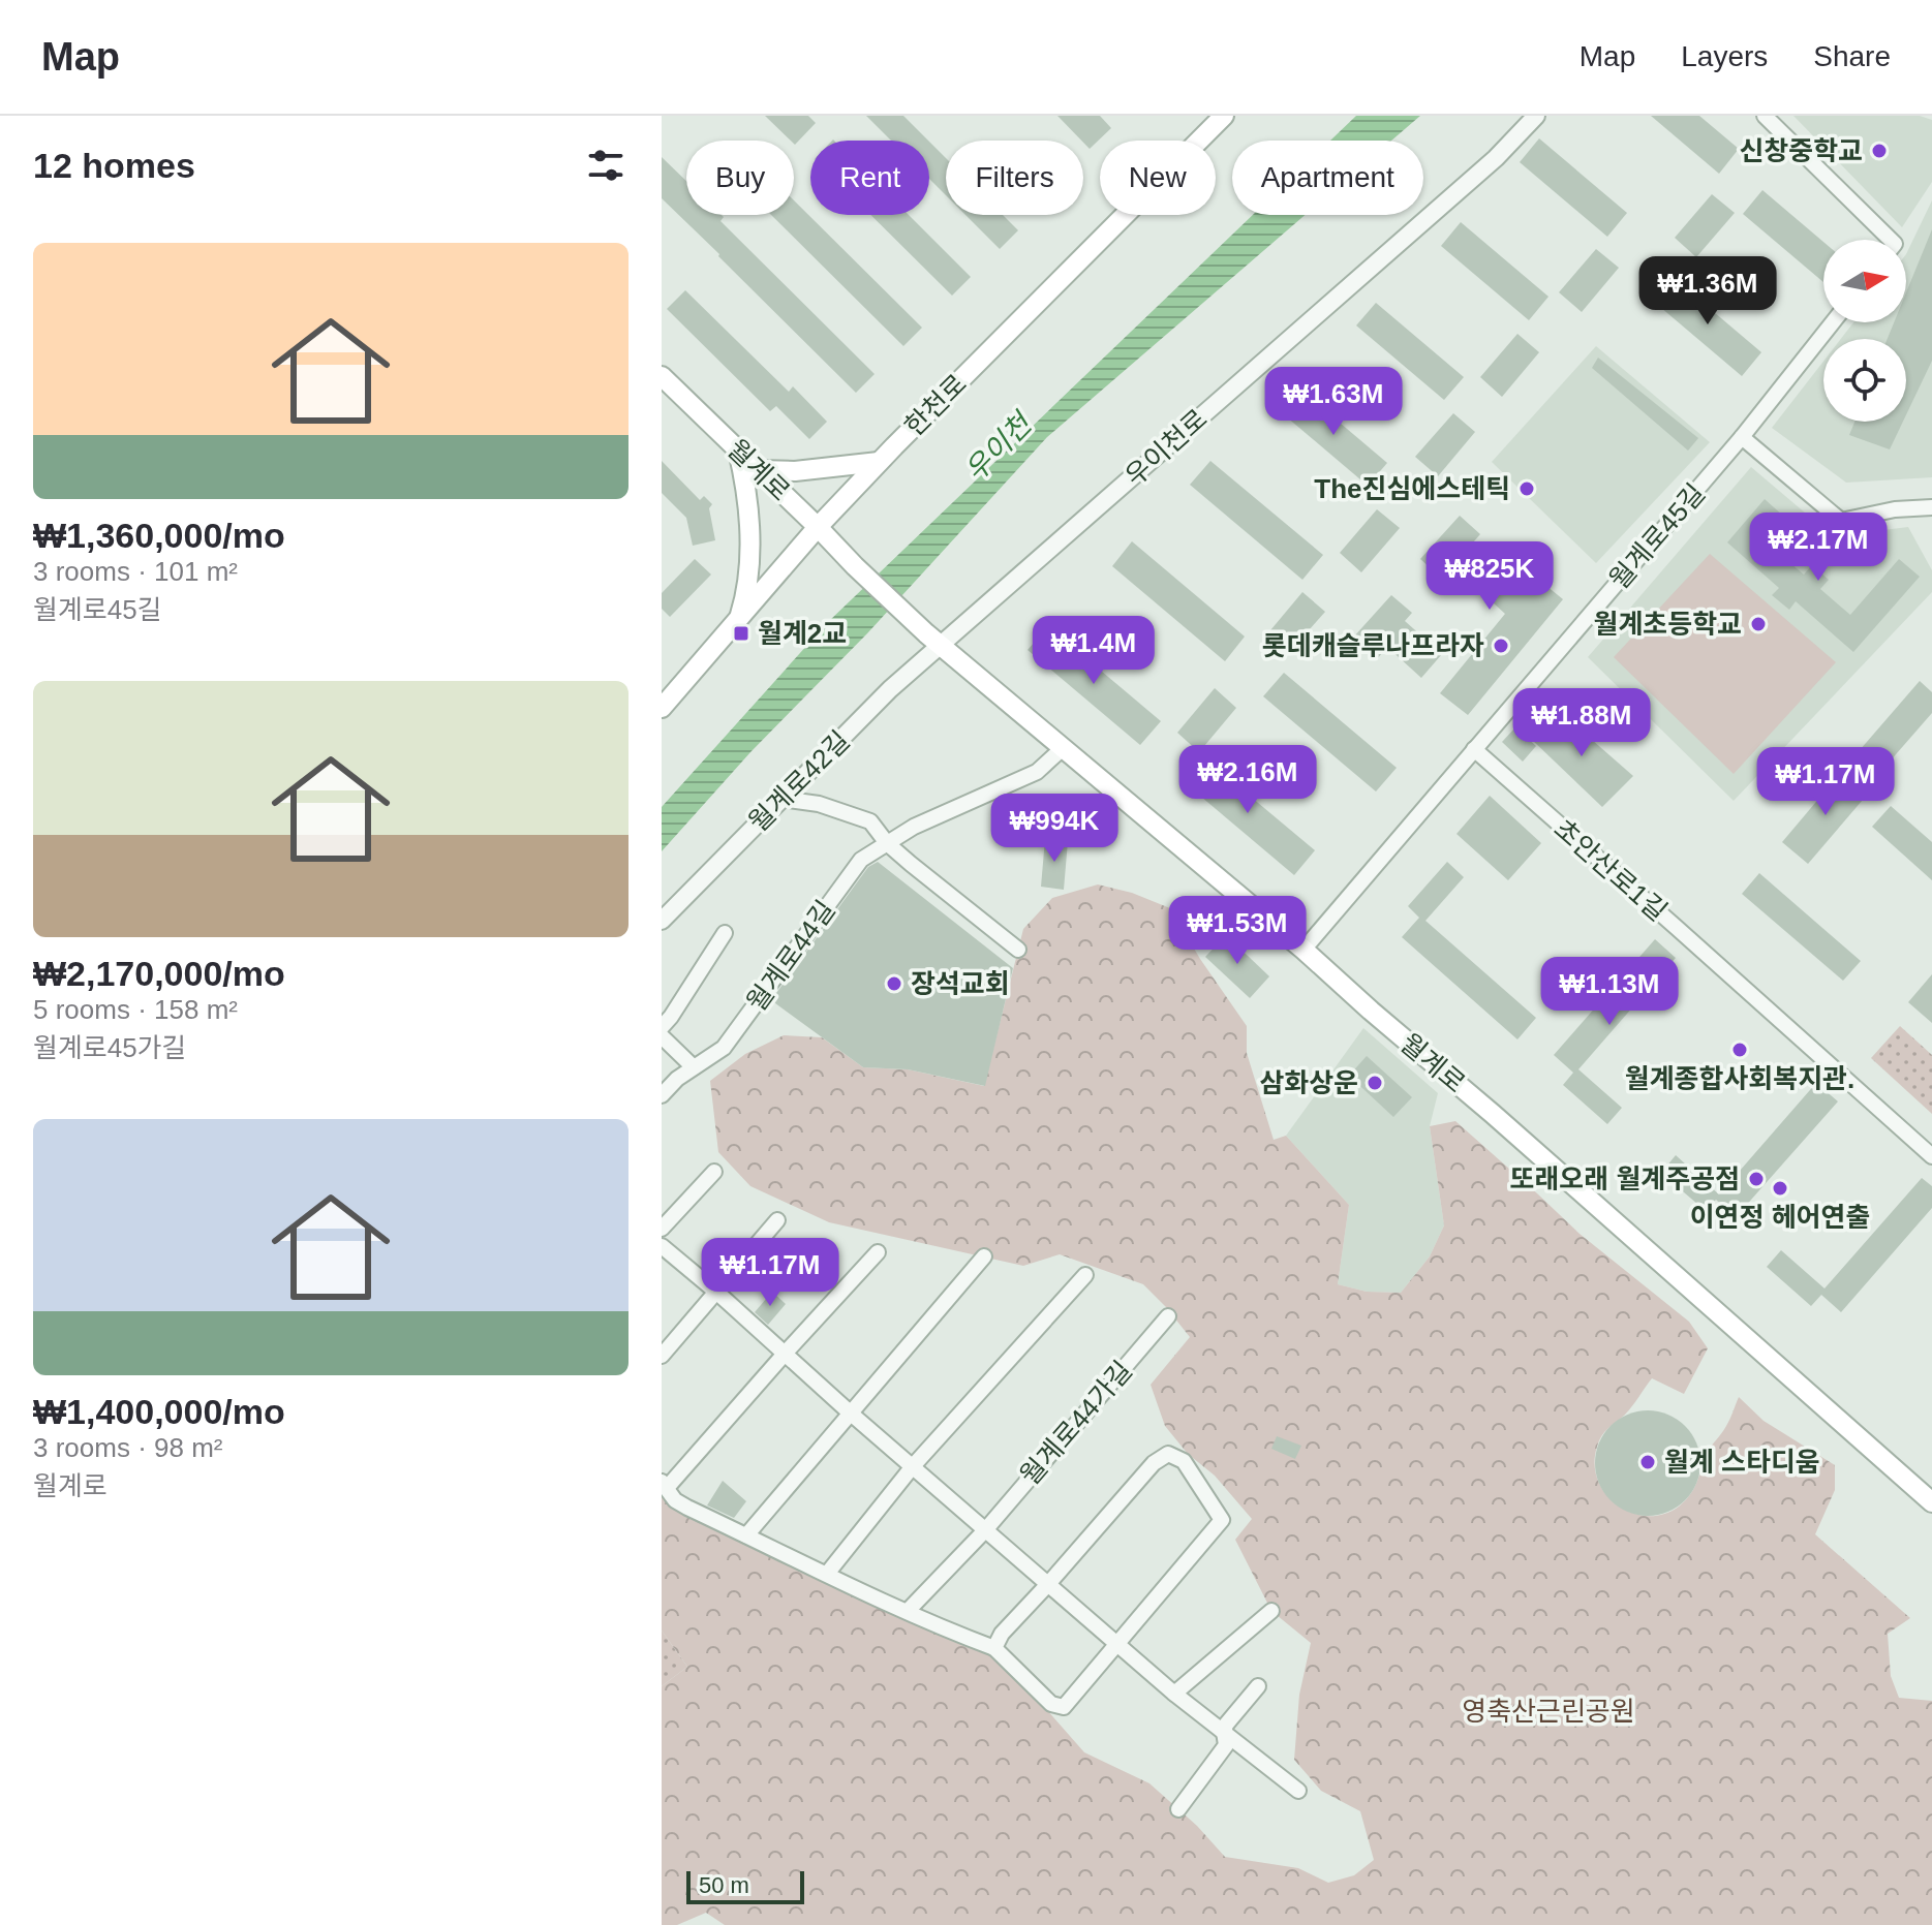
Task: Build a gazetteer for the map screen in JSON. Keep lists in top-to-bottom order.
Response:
{
  "streets": {
    "main road": ["한천로", "월계로"],
    "street": [
      "우이천로",
      "월계로45길",
      "월계로42길",
      "초안산로1길",
      "월계로44길",
      "월계로44가길"
    ]
  },
  "crossings": [
    ["한천로", "월계로"],
    ["우이천로", "월계로"],
    ["우이천로", "월계로42길"],
    ["월계로", "월계로45길"],
    ["월계로", "월계로42길"],
    ["월계로", "월계로44길"],
    ["월계로45길", "초안산로1길"]
  ],
  "water": ["우이천"],
  "parks": ["영축산근린공원"],
  "places": {
    "other": [
      "신창중학교",
      "The진심에스테틱",
      "월계초등학교",
      "롯데캐슬루나프라자",
      "장석교회",
      "월계종합사회복지관.",
      "삼화상운",
      "또래오래 월계주공점",
      "이연정 헤어연출",
      "월계 스타디움"
    ],
    "transit": ["월계2교"]
  },
  "scale_bar": "50 m",
  "north": "right",
  "page": {
    "header": "Map",
    "nav": ["Map", "Layers", "Share"],
    "heading": "12 homes",
    "chip": [
      "Buy",
      "Rent",
      "Filters",
      "New",
      "Apartment"
    ],
    "list": [
      {
        "name": "₩1,360,000/mo",
        "note": "3 rooms · 101 m² · 월계로45길"
      },
      {
        "name": "₩2,170,000/mo",
        "note": "5 rooms · 158 m² · 월계로45가길"
      },
      {
        "name": "₩1,400,000/mo",
        "note": "3 rooms · 98 m² · 월계로"
      }
    ],
    "price": [
      "₩1.36M",
      "₩1.63M",
      "₩2.17M",
      "₩825K",
      "₩1.4M",
      "₩1.88M",
      "₩2.16M",
      "₩1.17M",
      "₩994K",
      "₩1.53M",
      "₩1.13M",
      "₩1.17M"
    ],
    "scale": "50 m"
  }
}
